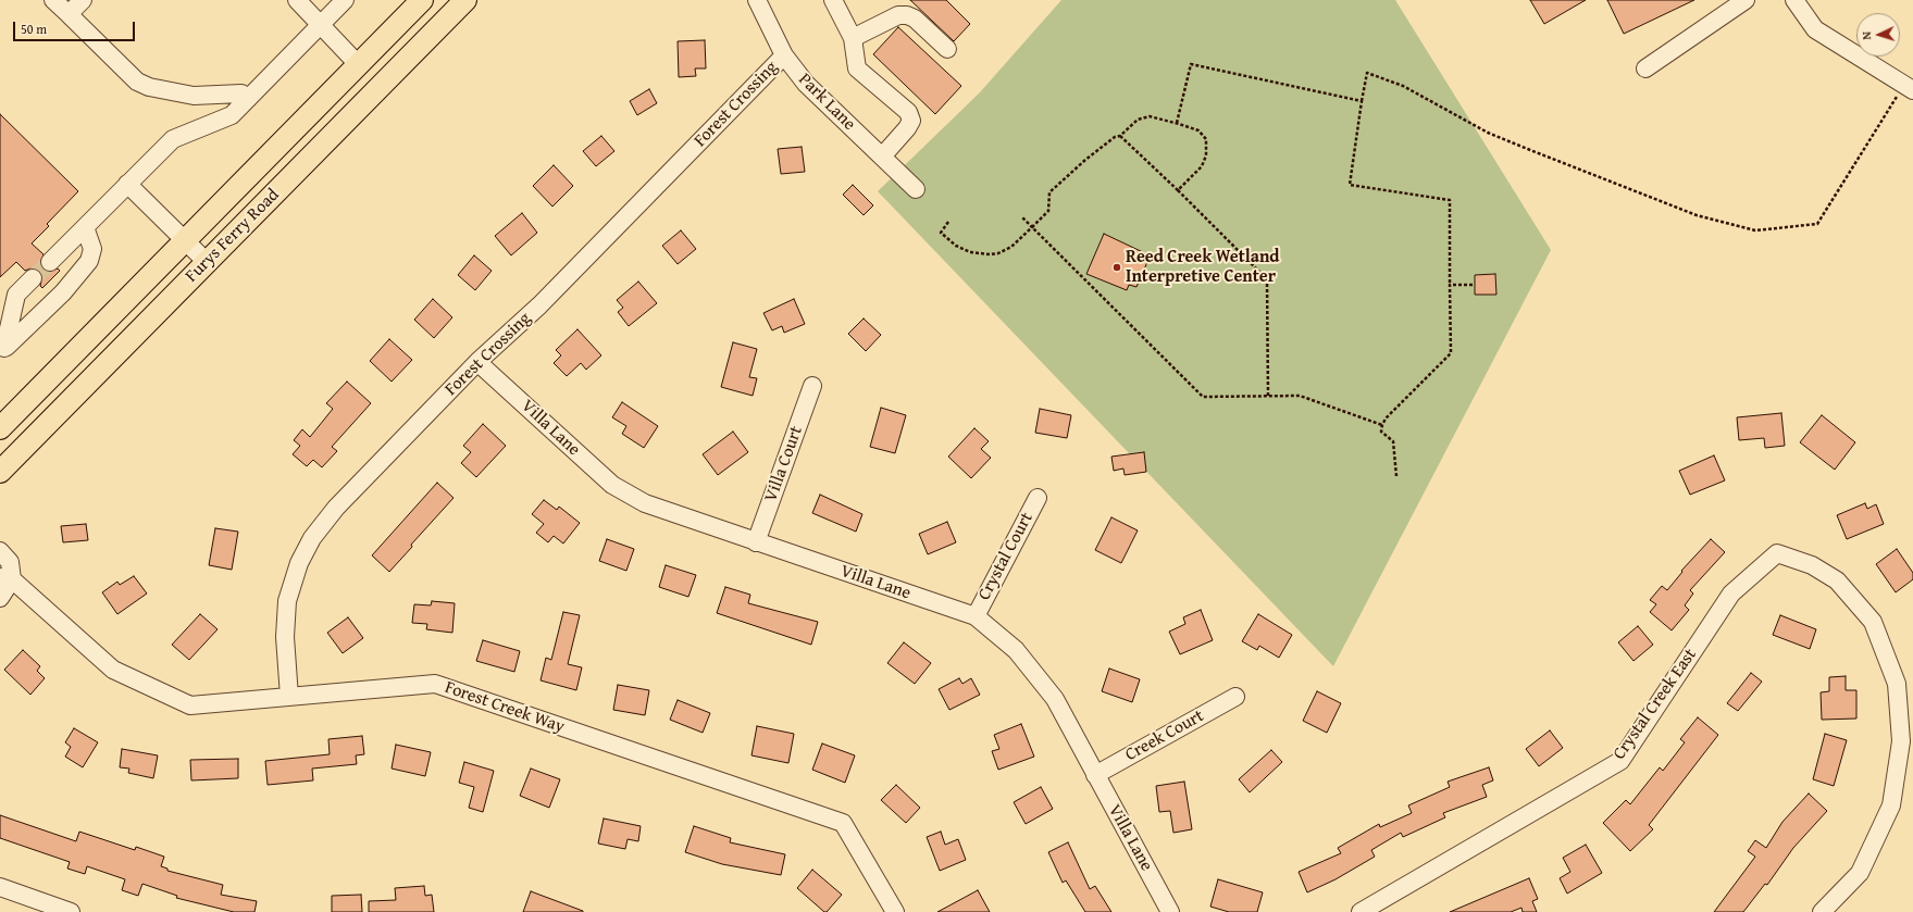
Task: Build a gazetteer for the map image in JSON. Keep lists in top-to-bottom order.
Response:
{
  "streets": {
    "main road": ["Furys Ferry Road"],
    "street": [
      "Park Lane",
      "Forest Crossing",
      "Villa Lane",
      "Villa Court",
      "Crystal Court",
      "Crystal Creek East",
      "Forest Creek Way",
      "Creek Court"
    ]
  },
  "crossings": [
    ["Park Lane", "Forest Crossing"],
    ["Forest Crossing", "Villa Lane"],
    ["Forest Crossing", "Forest Creek Way"],
    ["Villa Lane", "Villa Court"],
    ["Villa Lane", "Crystal Court"],
    ["Villa Lane", "Creek Court"]
  ],
  "places": ["Reed Creek Wetland Interpretive Center"],
  "scale_bar": "50 m",
  "north": "left"
}
